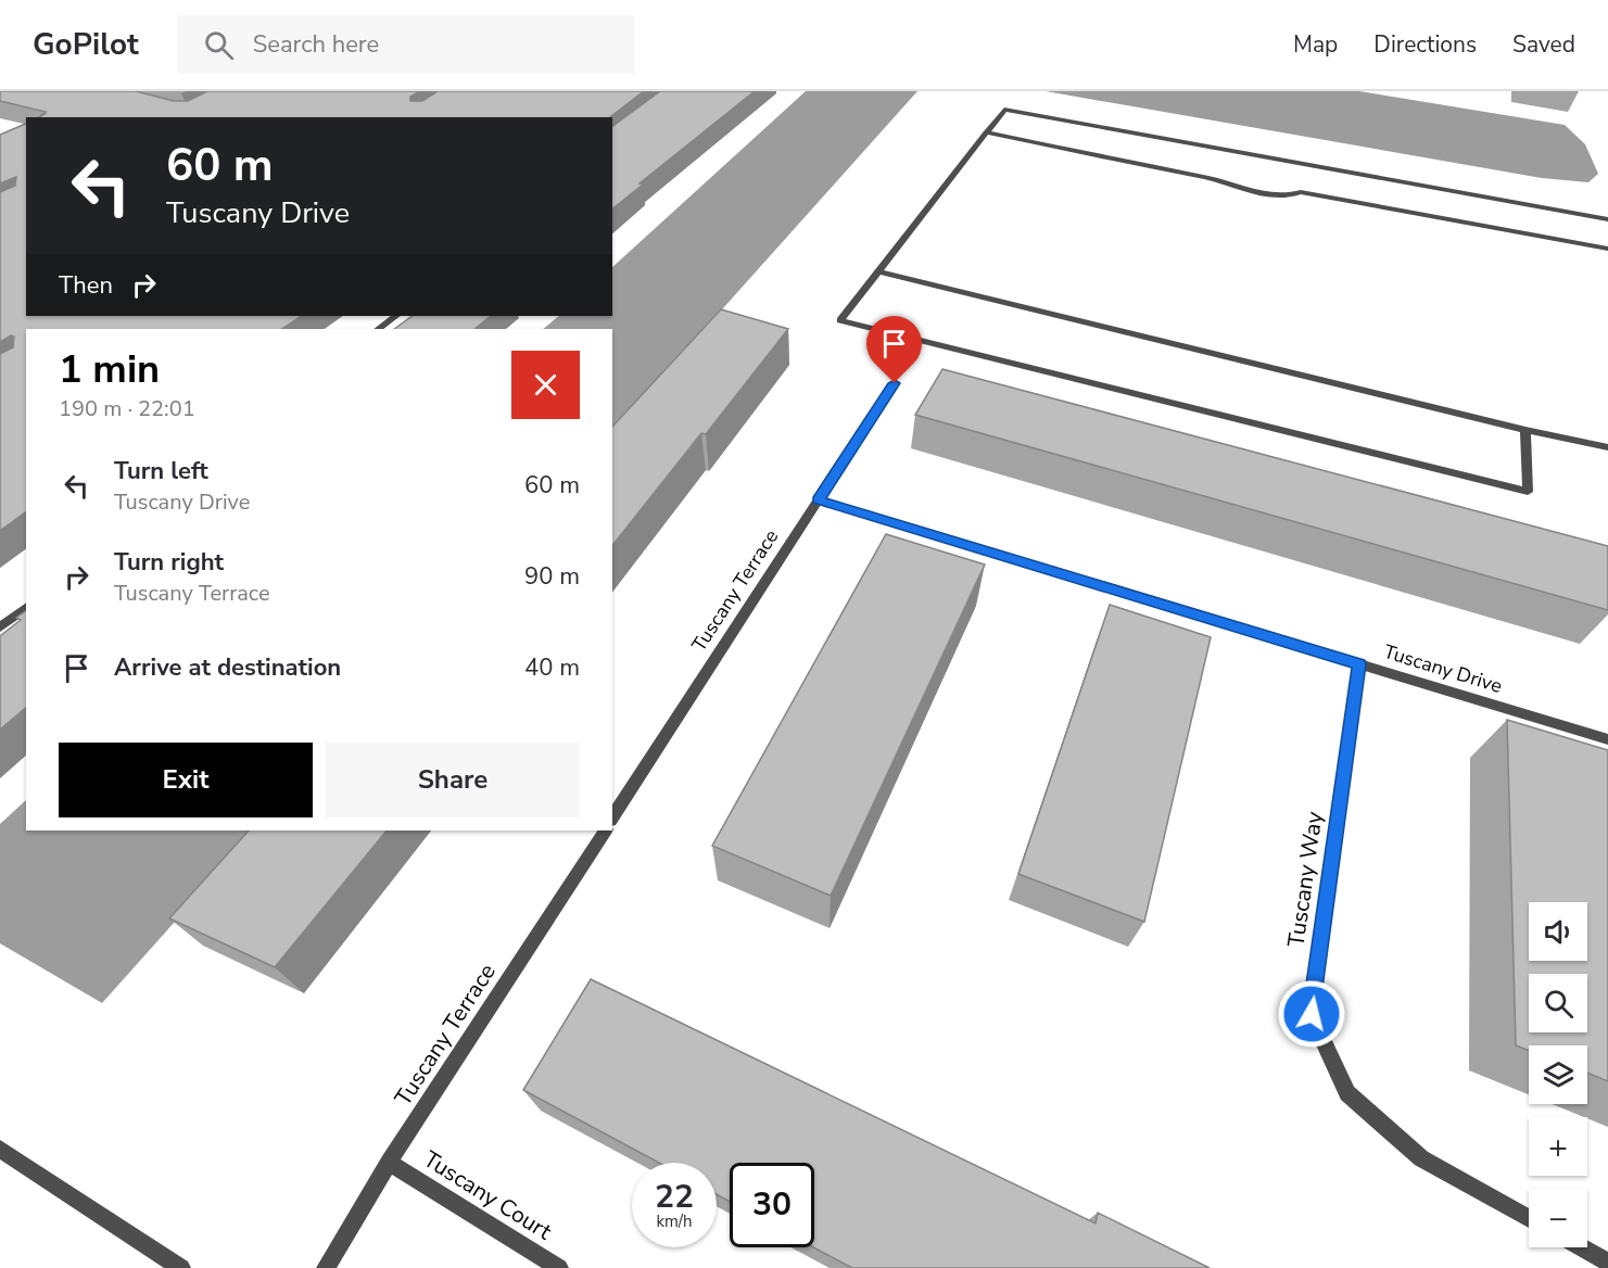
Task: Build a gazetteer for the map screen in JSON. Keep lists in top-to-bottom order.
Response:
{
  "streets": {
    "street": [
      "Tuscany Terrace",
      "Tuscany Drive",
      "Tuscany Way",
      "Tuscany Court"
    ]
  },
  "crossings": [
    ["Tuscany Terrace", "Tuscany Drive"],
    ["Tuscany Terrace", "Tuscany Court"],
    ["Tuscany Drive", "Tuscany Way"]
  ],
  "page": {
    "header": "GoPilot",
    "search": "Search here",
    "nav": ["Map", "Directions", "Saved"],
    "turn": ["60 m", "Tuscany Drive"],
    "then": "Then",
    "heading": ["1 min", "190 m · 22:01"],
    "list": [
      {
        "name": "Turn left",
        "note": "Tuscany Drive",
        "value": "60 m"
      },
      {
        "name": "Turn right",
        "note": "Tuscany Terrace",
        "value": "90 m"
      },
      {
        "name": "Arrive at destination",
        "value": "40 m"
      }
    ],
    "buttons": ["Exit", "Share"],
    "map_buttons": ["+", "−"],
    "speed": "22 km/h",
    "limit": "30"
  }
}
